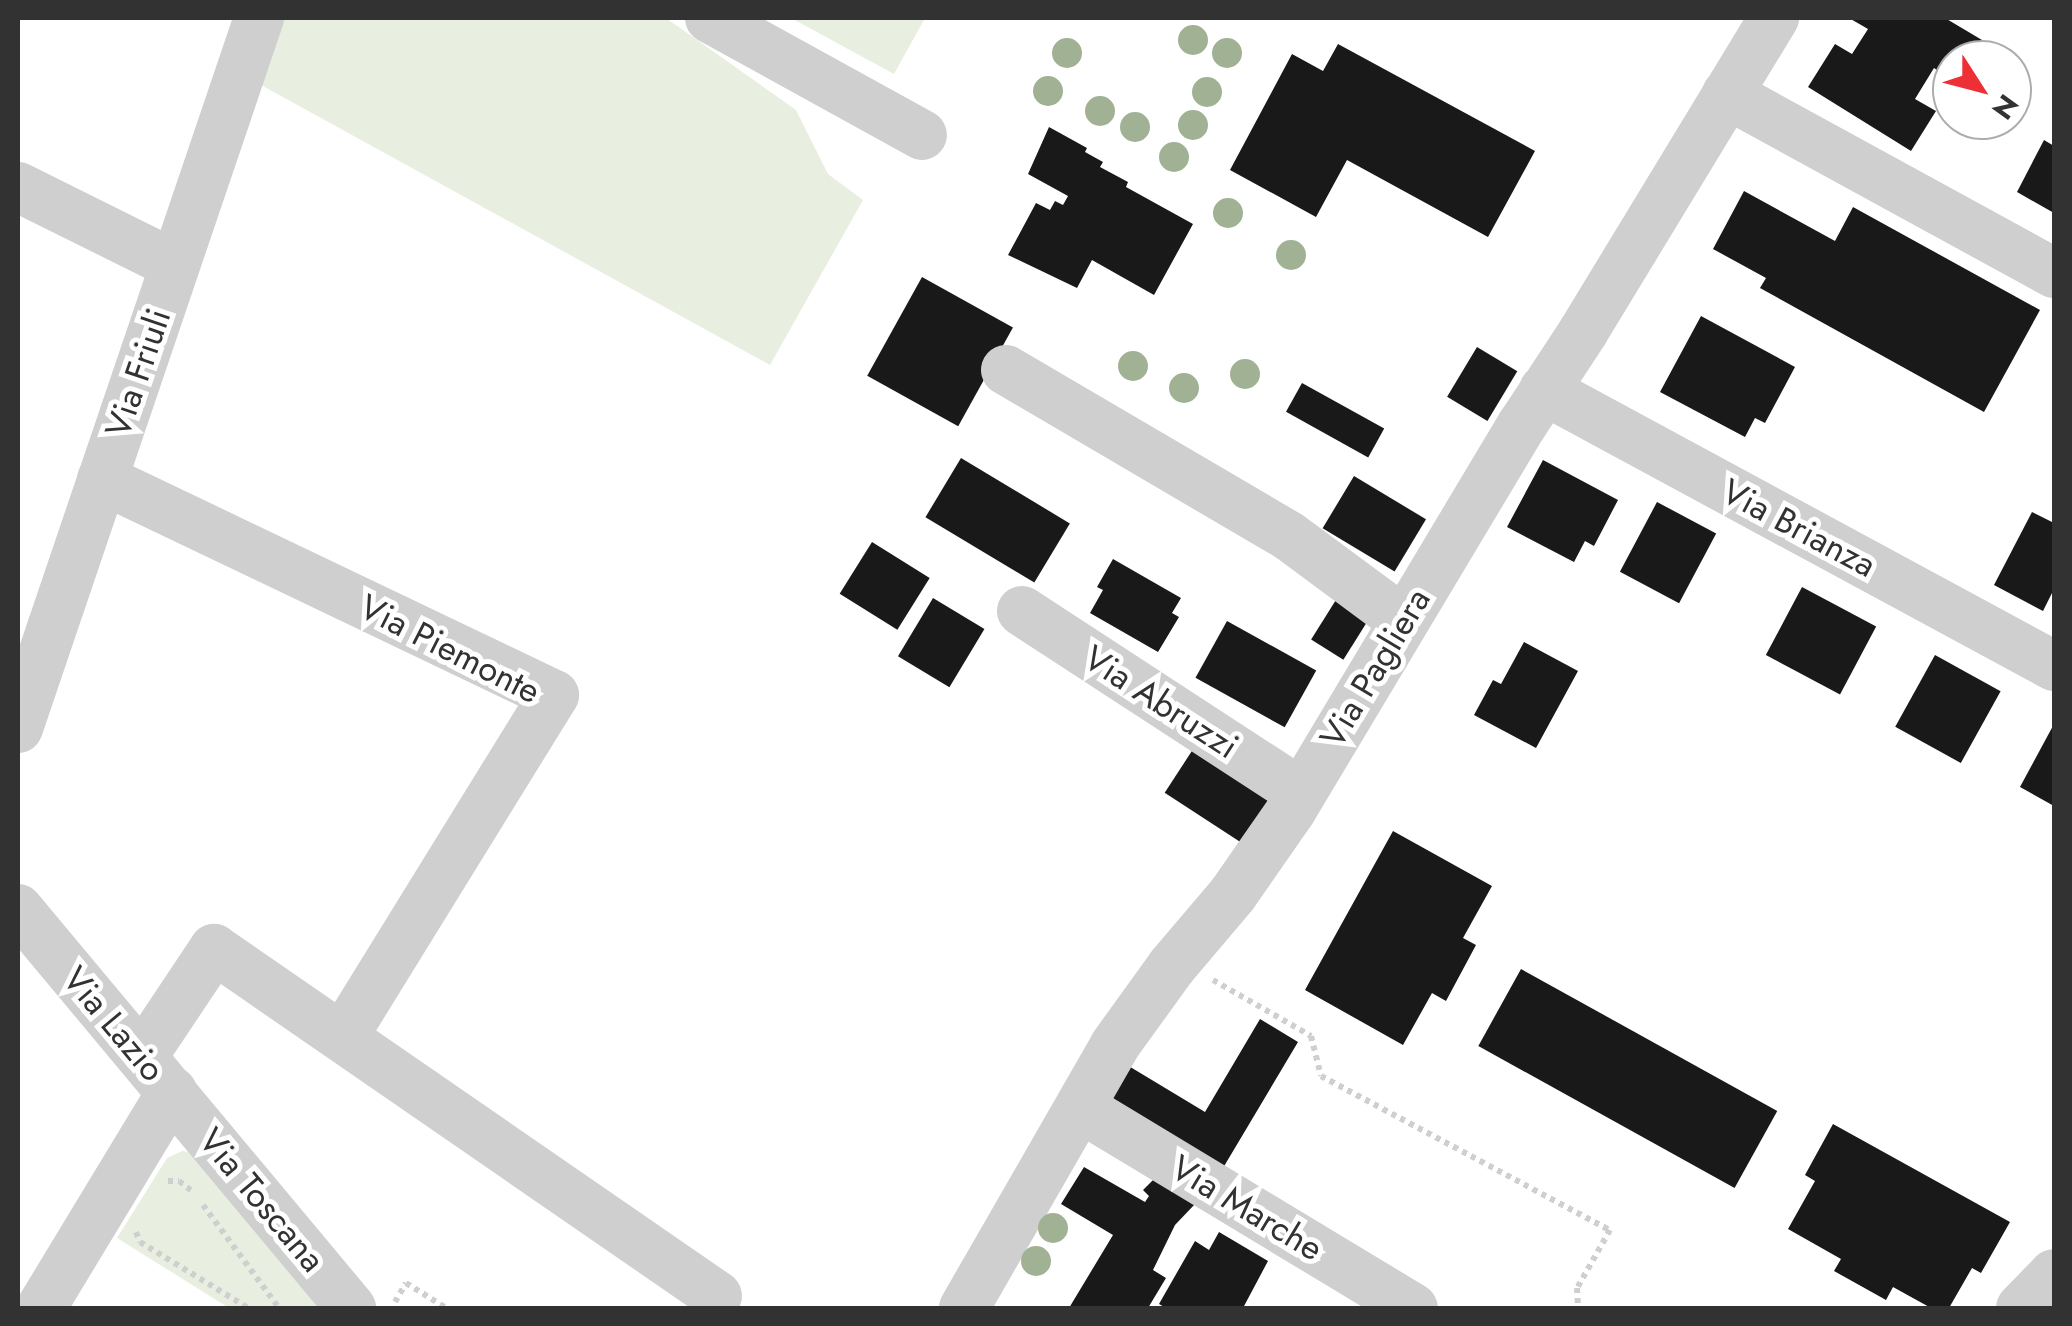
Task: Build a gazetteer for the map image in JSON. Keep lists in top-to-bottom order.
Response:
{
  "streets": {
    "street": [
      "Via Friuli",
      "Via Brianza",
      "Via Piemonte",
      "Via Pagliera",
      "Via Abruzzi",
      "Via Lazio",
      "Via Toscana",
      "Via Marche"
    ]
  },
  "crossings": [
    ["Via Friuli", "Via Piemonte"],
    ["Via Brianza", "Via Pagliera"],
    ["Via Pagliera", "Via Abruzzi"],
    ["Via Pagliera", "Via Marche"],
    ["Via Lazio", "Via Toscana"]
  ],
  "north": "bottom right"
}
